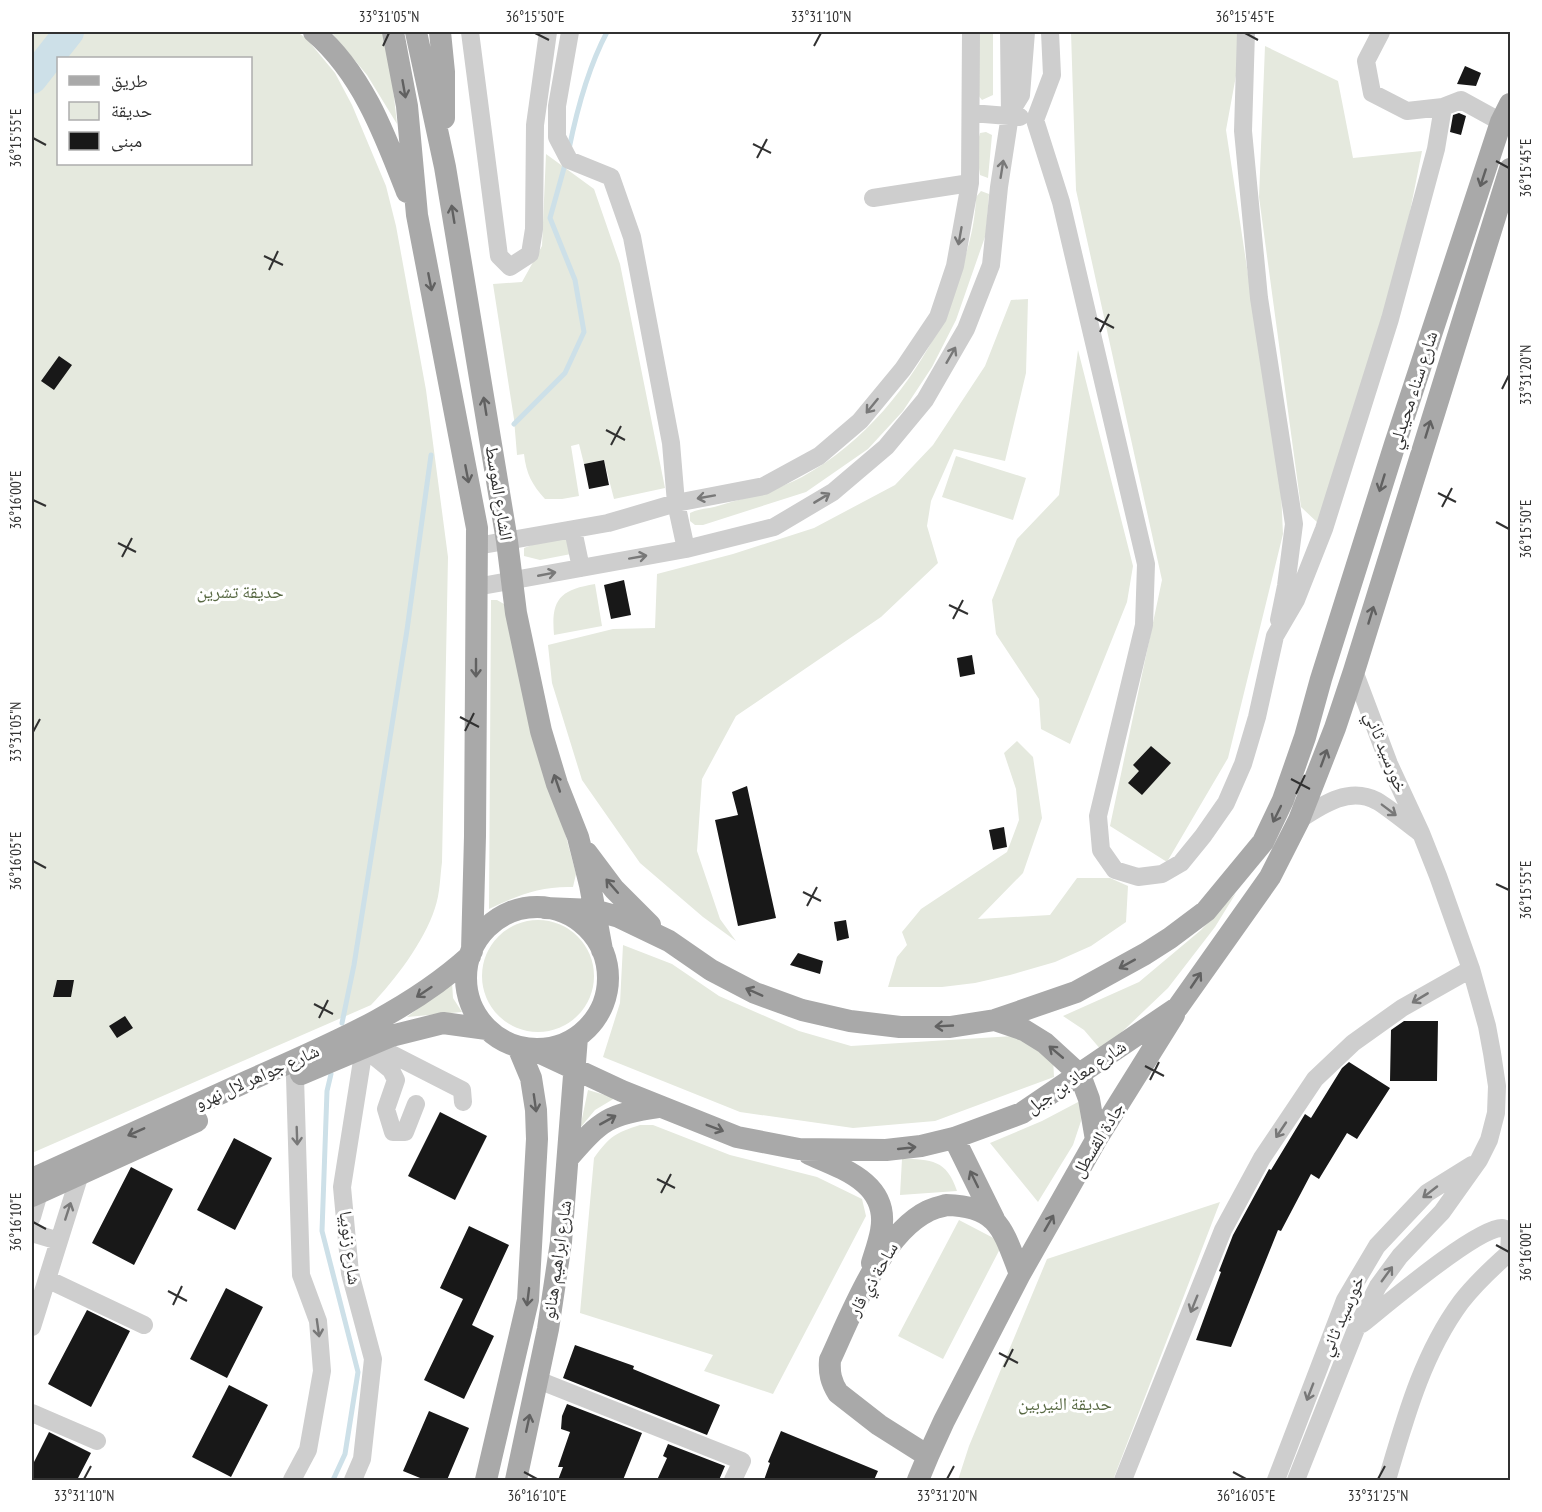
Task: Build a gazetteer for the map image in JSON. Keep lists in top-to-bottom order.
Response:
{
  "streets": {
    "main road": [
      "شارع سناء محيدلي",
      "الشارع الموسط",
      "شارع جواهر لال نهرو",
      "شارع معاذ بن جبل",
      "جادة القسطل",
      "شارع ابراهيم هنانو",
      "ساحة ذي قار"
    ],
    "street": ["خورسيد ثاني", "شارع زنوبيا"]
  },
  "crossings": [
    ["شارع سناء محيدلي", "خورسيد ثاني"],
    ["شارع سناء محيدلي", "شارع معاذ بن جبل"],
    ["الشارع الموسط", "شارع جواهر لال نهرو"],
    ["الشارع الموسط", "شارع معاذ بن جبل"],
    ["الشارع الموسط", "شارع ابراهيم هنانو"],
    ["خورسيد ثاني", "شارع معاذ بن جبل"],
    ["شارع جواهر لال نهرو", "شارع معاذ بن جبل"],
    ["شارع جواهر لال نهرو", "شارع زنوبيا"],
    ["شارع جواهر لال نهرو", "شارع ابراهيم هنانو"],
    ["شارع معاذ بن جبل", "جادة القسطل"],
    ["شارع معاذ بن جبل", "شارع ابراهيم هنانو"]
  ],
  "one_way": ["شارع معاذ بن جبل", "جادة القسطل"],
  "parks": ["حديقة تشرين", "حديقة النيربين"],
  "legend": ["طريق", "حديقة", "مبنى"],
  "coordinates": [
    "33°31'05\"N",
    "36°15'50\"E",
    "33°31'10\"N",
    "36°15'45\"E",
    "36°15'55\"E",
    "33°31'20\"N",
    "36°16'00\"E",
    "36°16'05\"E",
    "36°16'10\"E",
    "33°31'25\"N"
  ]
}
